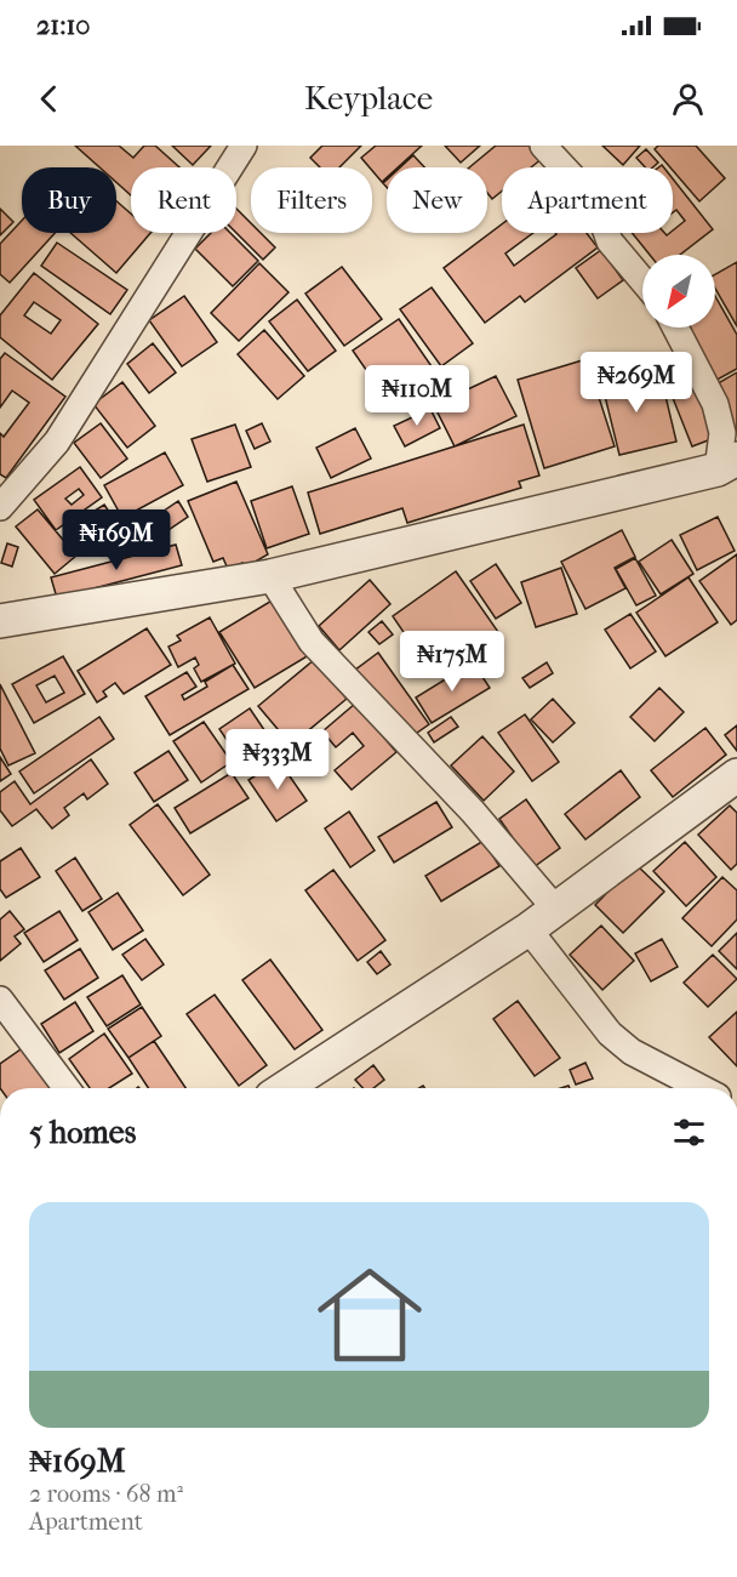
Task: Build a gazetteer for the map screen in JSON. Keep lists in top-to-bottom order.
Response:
{
  "north": "bottom left",
  "page": {
    "status": "21:10",
    "header": "Keyplace",
    "chip": [
      "Buy",
      "Rent",
      "Filters",
      "New",
      "Apartment"
    ],
    "price": [
      "₦269M",
      "₦110M",
      "₦169M",
      "₦175M",
      "₦333M"
    ],
    "heading": "5 homes",
    "list": [
      {
        "name": "₦169M",
        "note": "2 rooms · 68 m² · Apartment"
      }
    ]
  }
}
